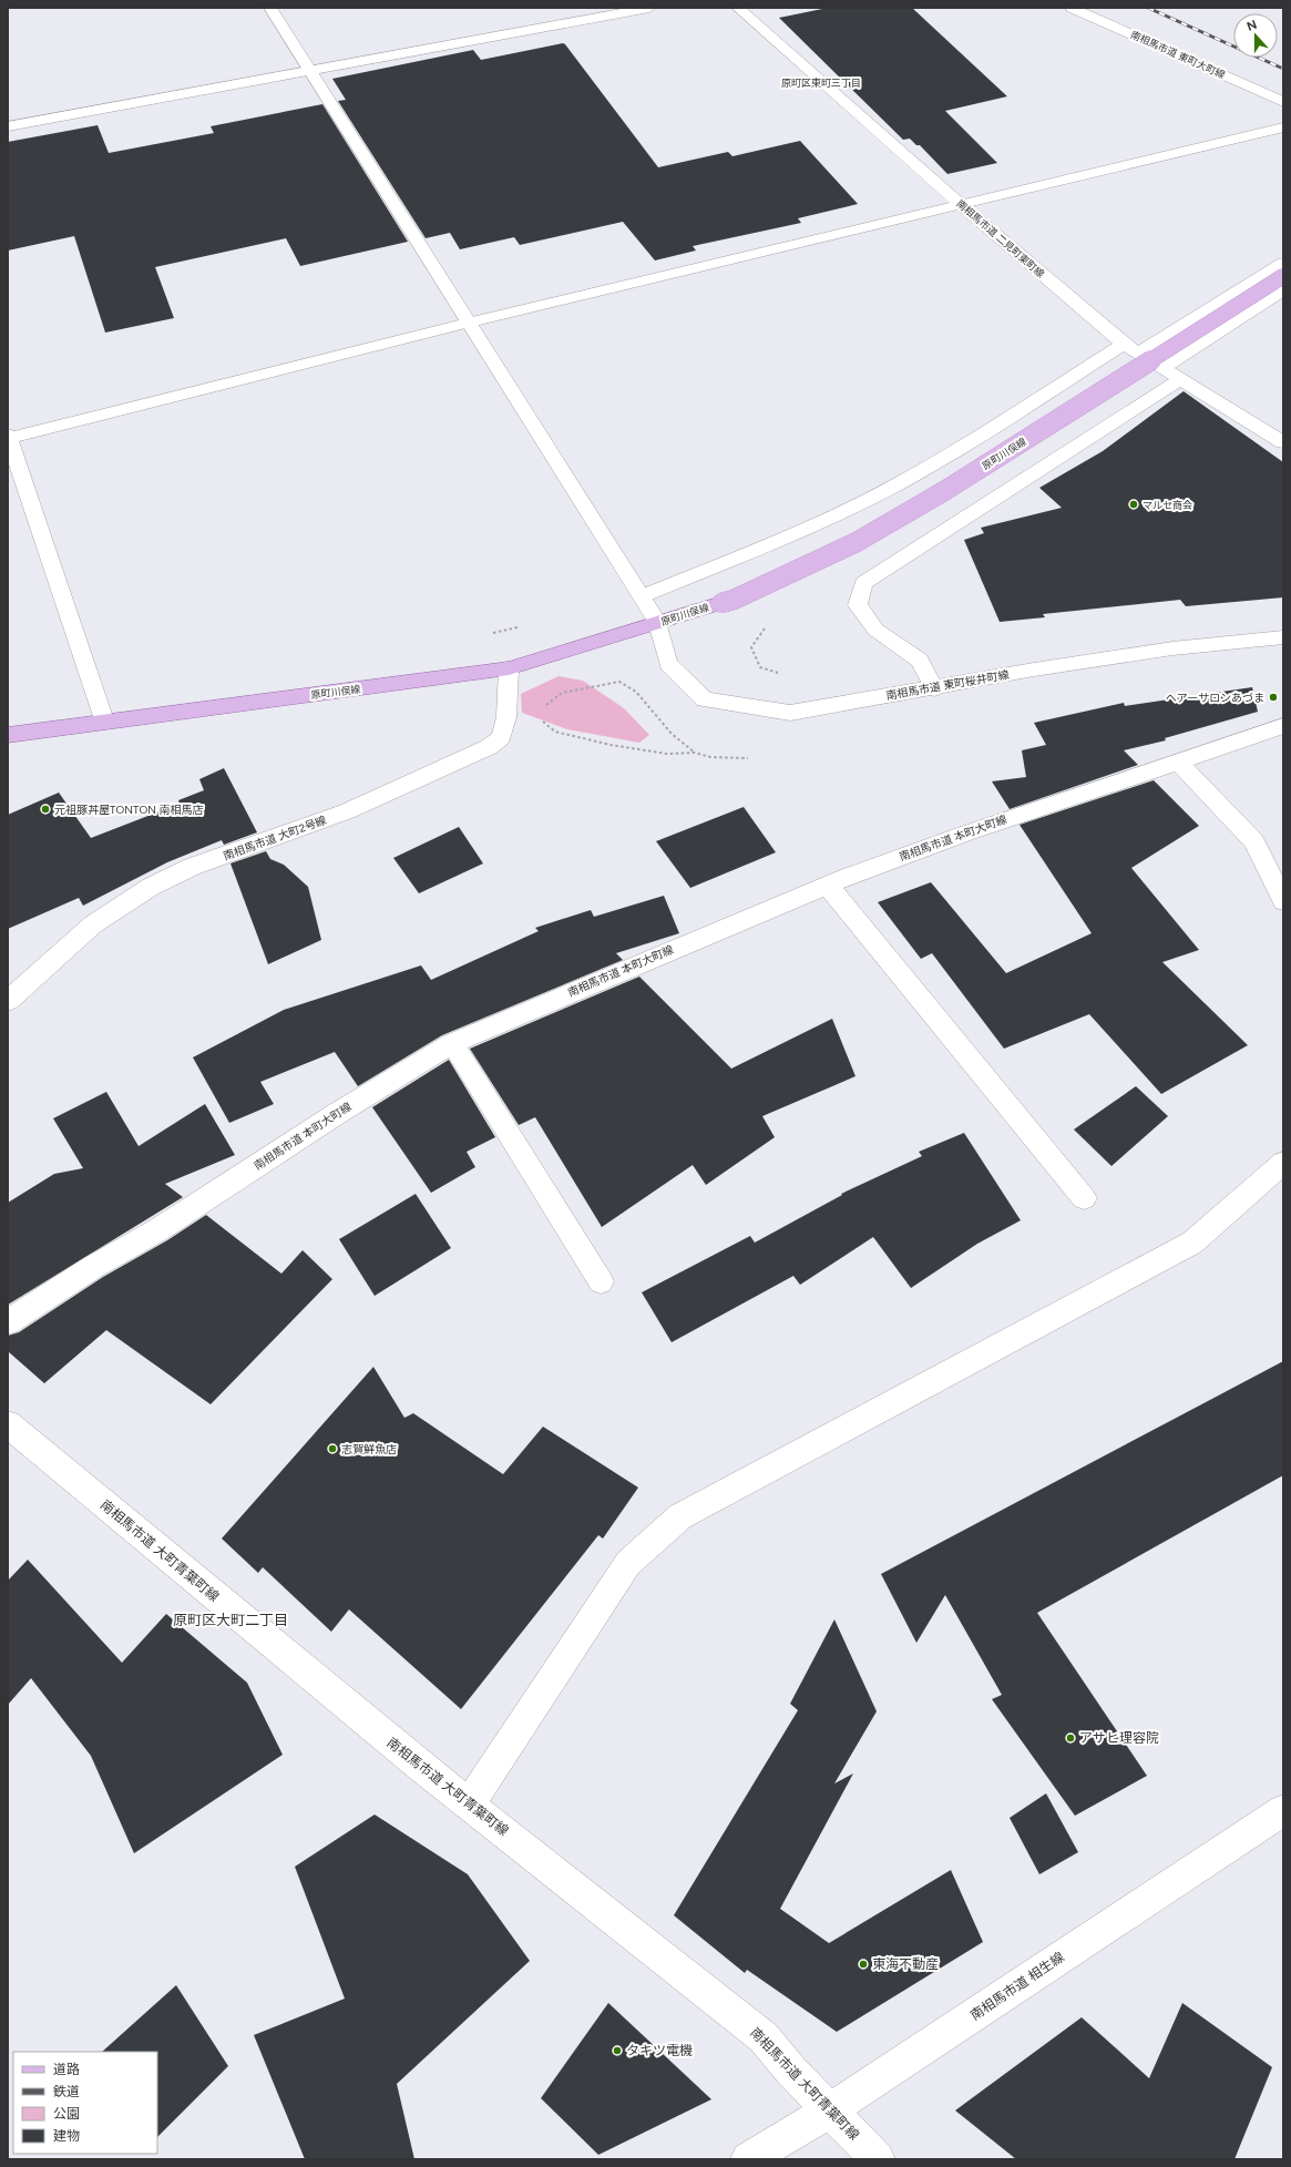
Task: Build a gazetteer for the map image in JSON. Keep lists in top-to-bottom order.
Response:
{
  "streets": {
    "main road": ["原町川俣線"],
    "street": [
      "南相馬市道 東町大町線",
      "南相馬市道 二見町東町線",
      "南相馬市道 東町桜井町線",
      "南相馬市道 大町2号線",
      "南相馬市道 本町大町線",
      "南相馬市道 大町青葉町線",
      "南相馬市道 相生線"
    ]
  },
  "crossings": [
    ["原町川俣線", "南相馬市道 東町桜井町線"],
    ["原町川俣線", "南相馬市道 大町2号線"],
    ["南相馬市道 大町青葉町線", "南相馬市道 相生線"]
  ],
  "districts": ["原町区東町三丁目", "原町区大町二丁目"],
  "places": [
    "マルセ商会",
    "ヘアーサロンあづま",
    "元祖豚丼屋TONTON 南相馬店",
    "志賀鮮魚店",
    "アサヒ理容院",
    "東海不動産",
    "タキツ電機"
  ],
  "legend": [
    "道路",
    "鉄道",
    "公園",
    "建物"
  ],
  "north": "top"
}
